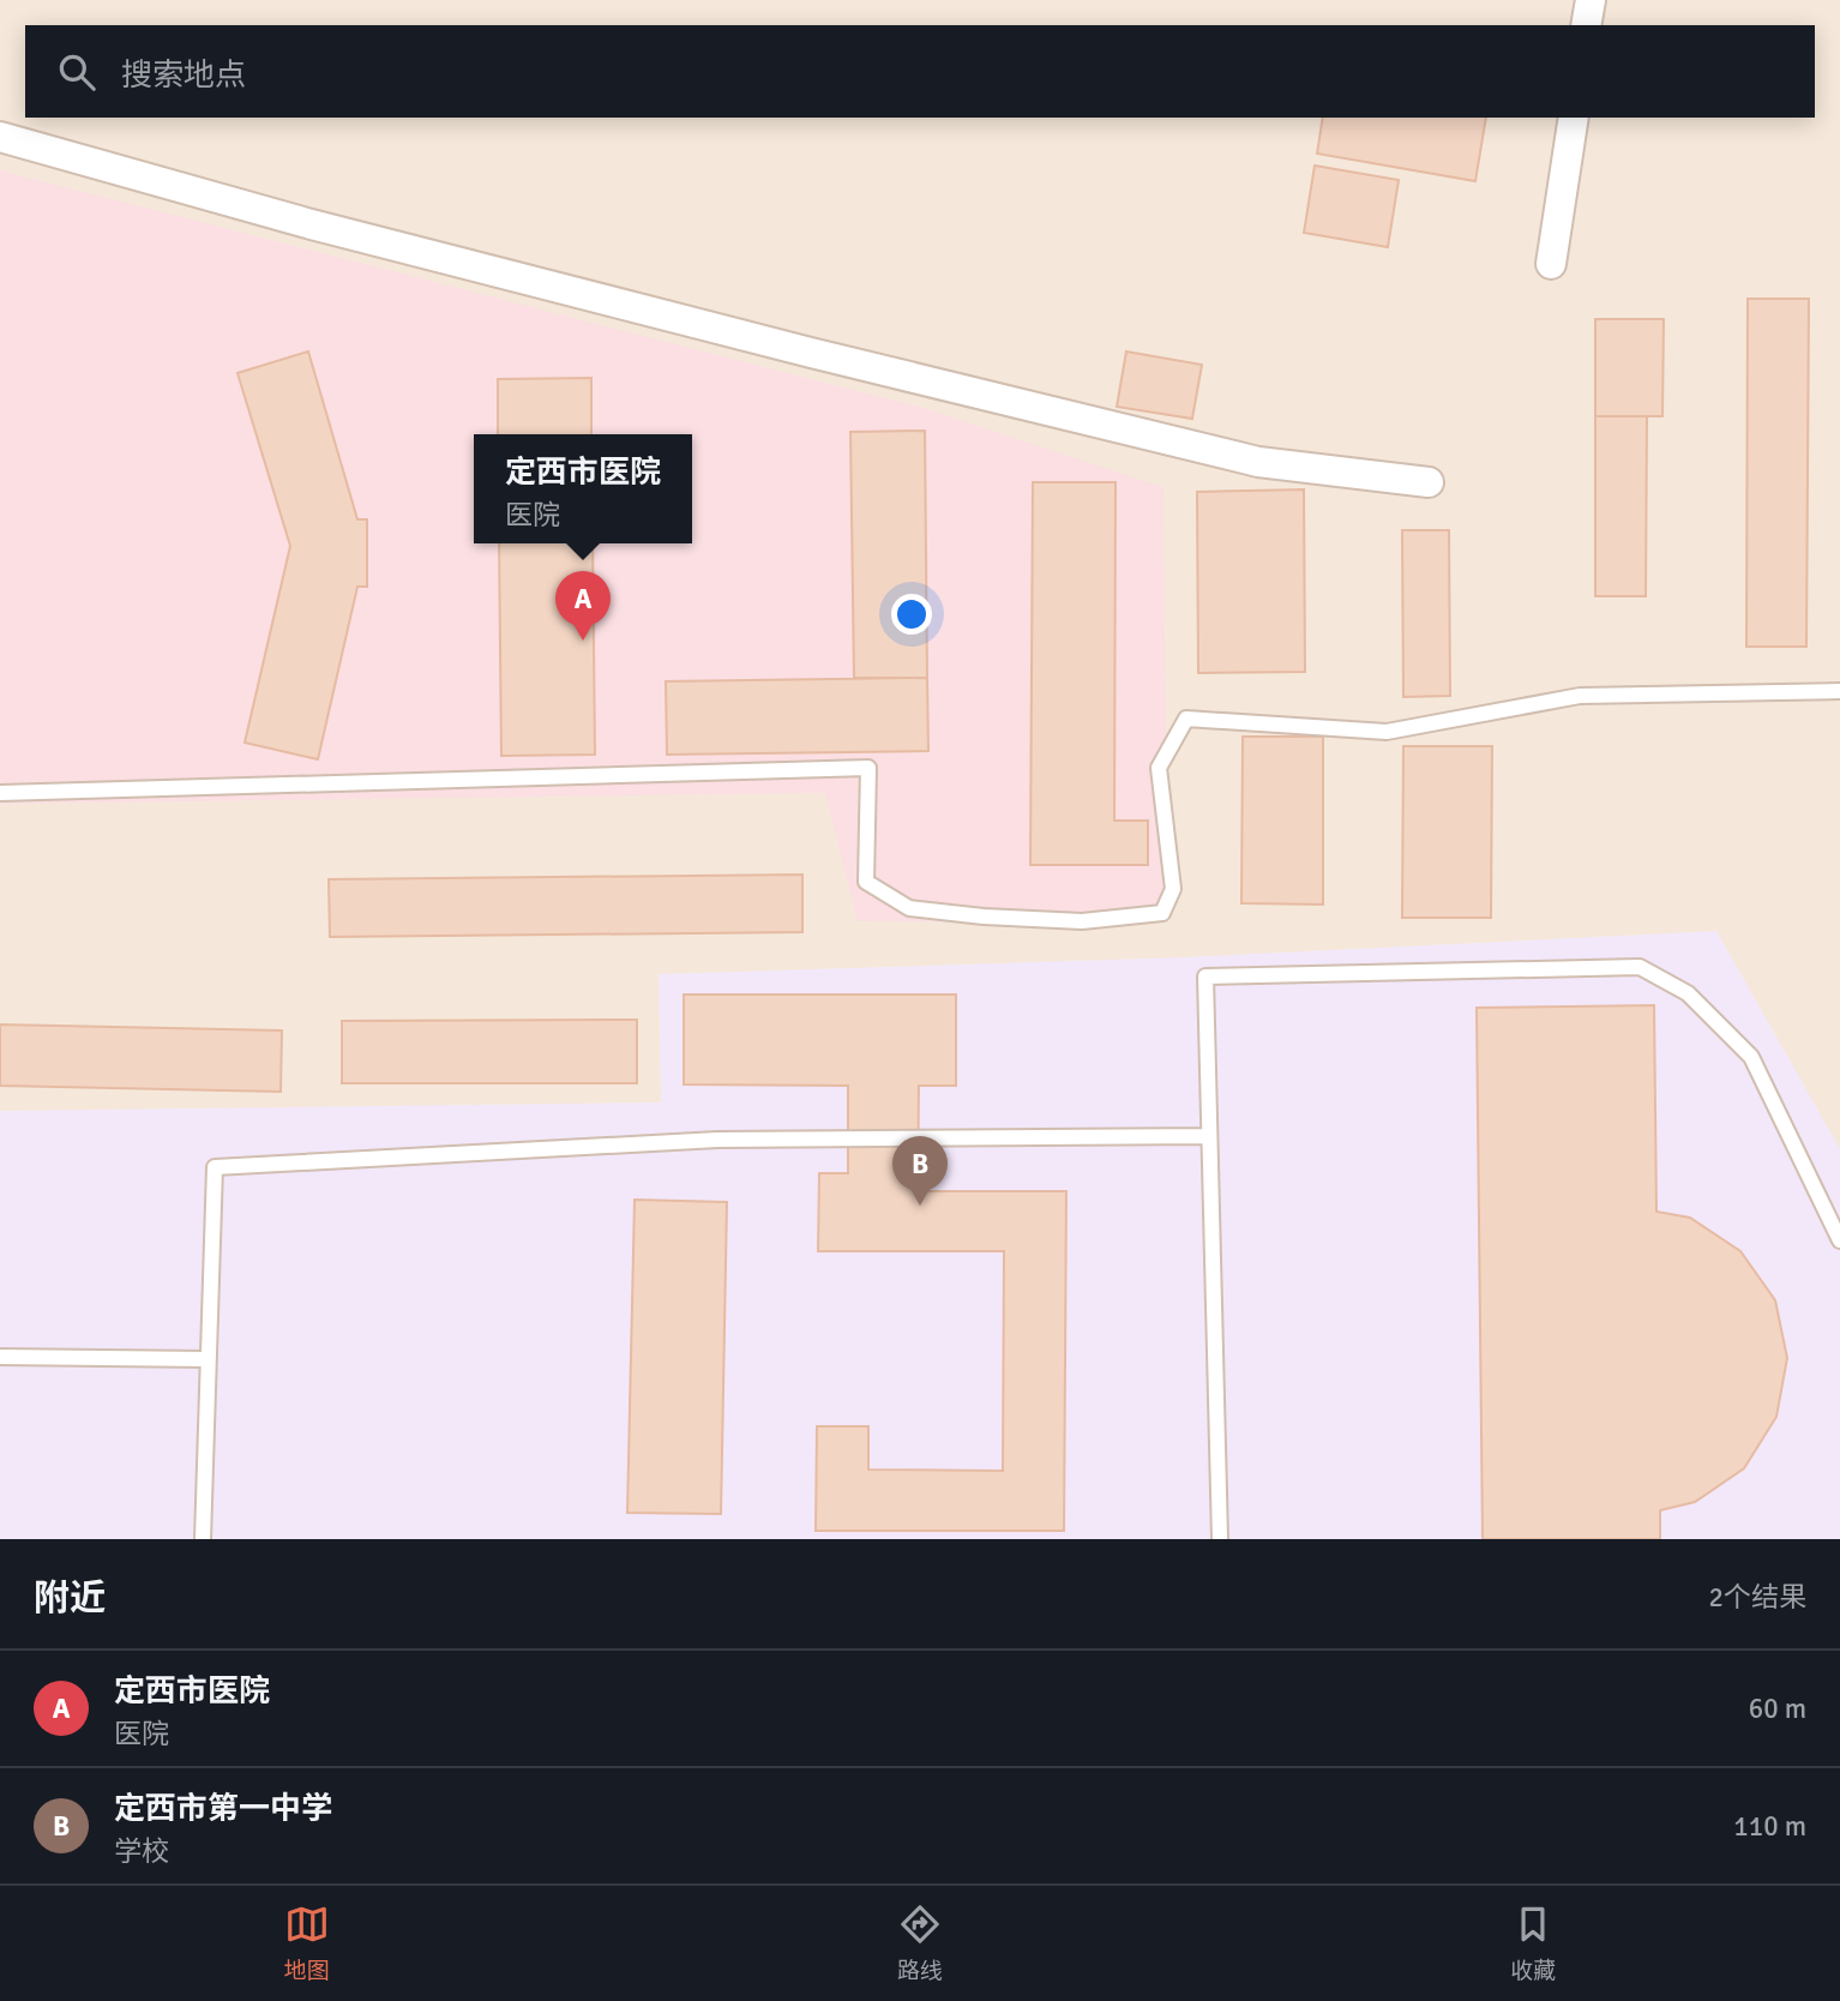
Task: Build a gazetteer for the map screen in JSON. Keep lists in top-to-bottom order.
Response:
{
  "page": {
    "search": "搜索地点",
    "popup": ["定西市医院", "医院"],
    "pins": ["A", "B"],
    "heading": ["附近", "2个结果"],
    "list": [
      {
        "mark": "A",
        "name": "定西市医院",
        "note": "医院",
        "value": "60 m"
      },
      {
        "mark": "B",
        "name": "定西市第一中学",
        "note": "学校",
        "value": "110 m"
      }
    ],
    "nav": ["地图", "路线", "收藏"]
  }
}
